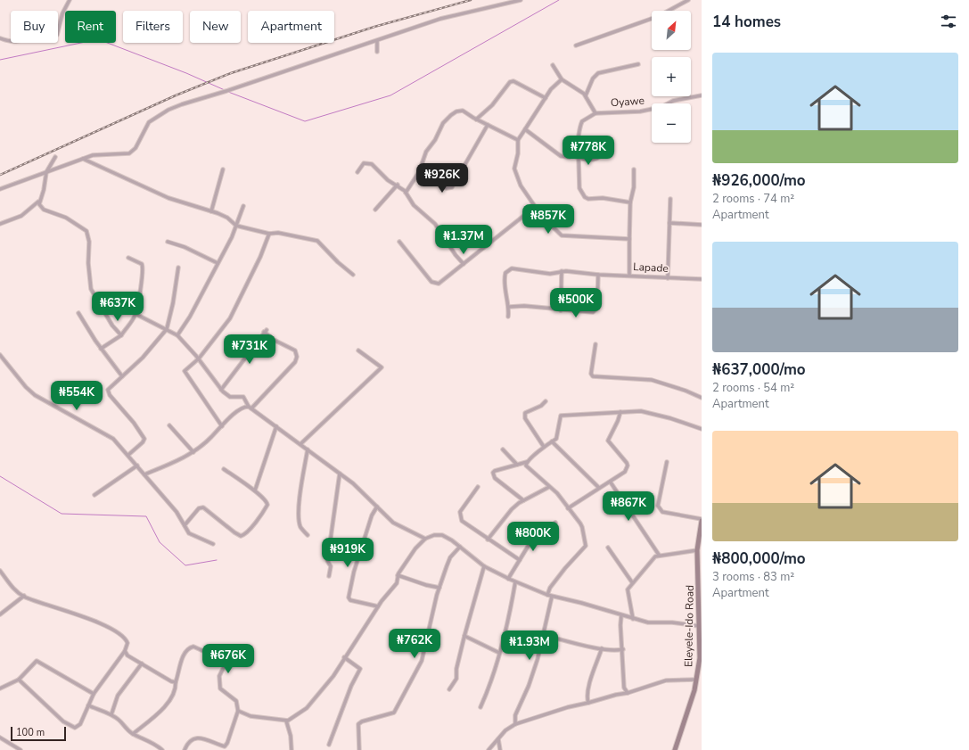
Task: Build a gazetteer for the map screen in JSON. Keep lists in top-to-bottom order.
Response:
{
  "streets": {
    "main road": ["Eleyele-Ido Road"],
    "street": ["Oyawe", "Lapade"]
  },
  "scale_bar": "100 m",
  "north": "top right",
  "page": {
    "heading": "14 homes",
    "map_buttons": ["+", "−"],
    "chip": [
      "Buy",
      "Rent",
      "Filters",
      "New",
      "Apartment"
    ],
    "list": [
      {
        "name": "₦926,000/mo",
        "note": "2 rooms · 74 m² · Apartment"
      },
      {
        "name": "₦637,000/mo",
        "note": "2 rooms · 54 m² · Apartment"
      },
      {
        "name": "₦800,000/mo",
        "note": "3 rooms · 83 m² · Apartment"
      }
    ],
    "price": [
      "₦778K",
      "₦926K",
      "₦857K",
      "₦1.37M",
      "₦500K",
      "₦637K",
      "₦731K",
      "₦554K",
      "₦867K",
      "₦800K",
      "₦919K",
      "₦762K",
      "₦1.93M",
      "₦676K"
    ],
    "scale": "100 m"
  }
}
